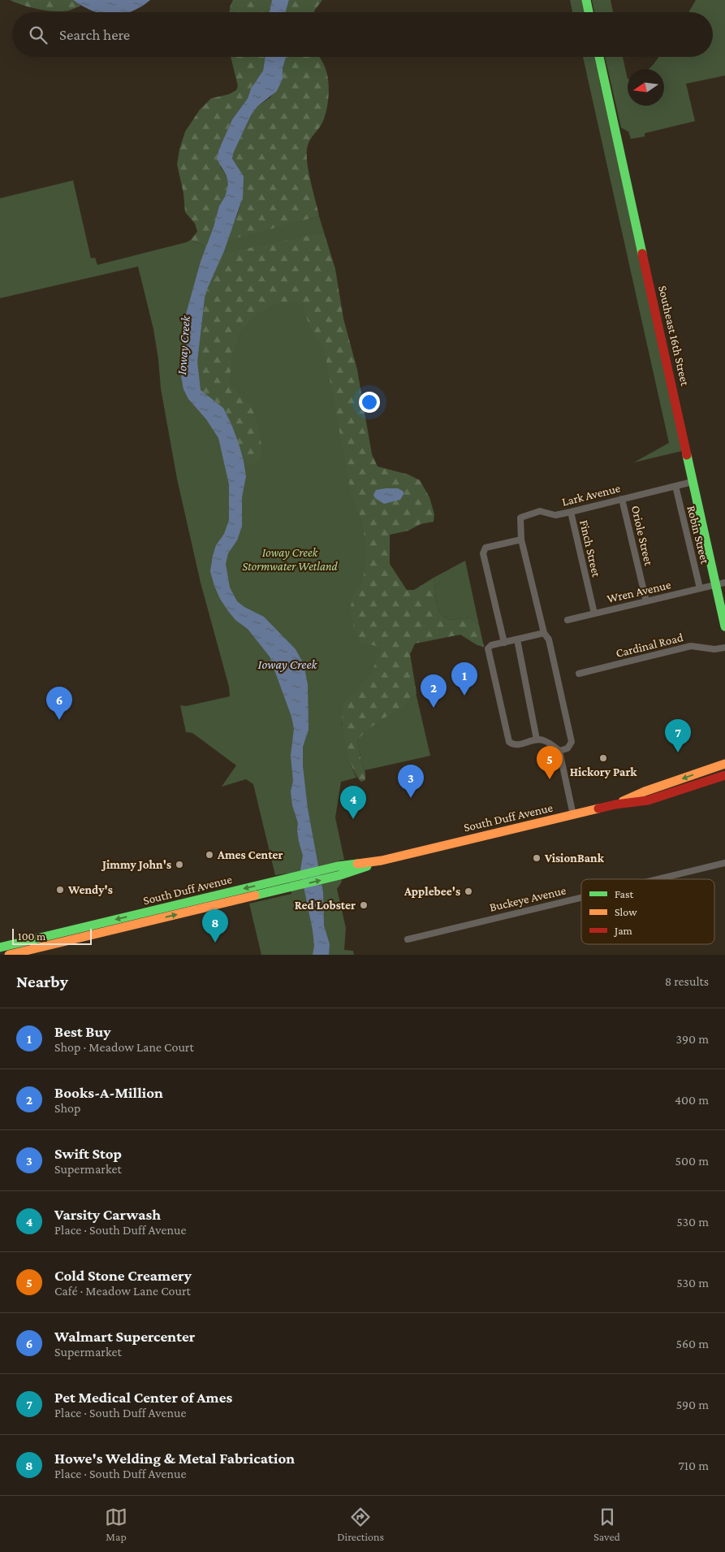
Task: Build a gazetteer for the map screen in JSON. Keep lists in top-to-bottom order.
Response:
{
  "streets": {
    "main road": ["Southeast 16th Street", "South Duff Avenue"],
    "street": [
      "Lark Avenue",
      "Robin Street",
      "Oriole Street",
      "Finch Street",
      "Wren Avenue",
      "Cardinal Road",
      "Buckeye Avenue"
    ]
  },
  "crossings": [
    ["Southeast 16th Street", "Lark Avenue"],
    ["Southeast 16th Street", "Wren Avenue"],
    ["Lark Avenue", "Robin Street"],
    ["Lark Avenue", "Oriole Street"],
    ["Lark Avenue", "Finch Street"],
    ["Robin Street", "Wren Avenue"],
    ["Oriole Street", "Wren Avenue"],
    ["Finch Street", "Wren Avenue"]
  ],
  "water": ["Ioway Creek"],
  "parks": ["Ioway Creek Stormwater Wetland"],
  "places": [
    "Hickory Park",
    "Ames Center",
    "VisionBank",
    "Jimmy John's",
    "Wendy's",
    "Applebee's",
    "Red Lobster"
  ],
  "legend": ["Fast", "Slow", "Jam"],
  "scale_bar": "100 m",
  "north": "left",
  "page": {
    "search": "Search here",
    "pins": [
      "1",
      "2",
      "6",
      "7",
      "5",
      "3",
      "4",
      "8"
    ],
    "scale": "100 m",
    "heading": ["Nearby", "8 results"],
    "list": [
      {
        "mark": "1",
        "name": "Best Buy",
        "note": "Shop · Meadow Lane Court",
        "value": "390 m"
      },
      {
        "mark": "2",
        "name": "Books-A-Million",
        "note": "Shop",
        "value": "400 m"
      },
      {
        "mark": "3",
        "name": "Swift Stop",
        "note": "Supermarket",
        "value": "500 m"
      },
      {
        "mark": "4",
        "name": "Varsity Carwash",
        "note": "Place · South Duff Avenue",
        "value": "530 m"
      },
      {
        "mark": "5",
        "name": "Cold Stone Creamery",
        "note": "Café · Meadow Lane Court",
        "value": "530 m"
      },
      {
        "mark": "6",
        "name": "Walmart Supercenter",
        "note": "Supermarket",
        "value": "560 m"
      },
      {
        "mark": "7",
        "name": "Pet Medical Center of Ames",
        "note": "Place · South Duff Avenue",
        "value": "590 m"
      },
      {
        "mark": "8",
        "name": "Howe's Welding & Metal Fabrication",
        "note": "Place · South Duff Avenue",
        "value": "710 m"
      }
    ],
    "nav": ["Map", "Directions", "Saved"]
  }
}
